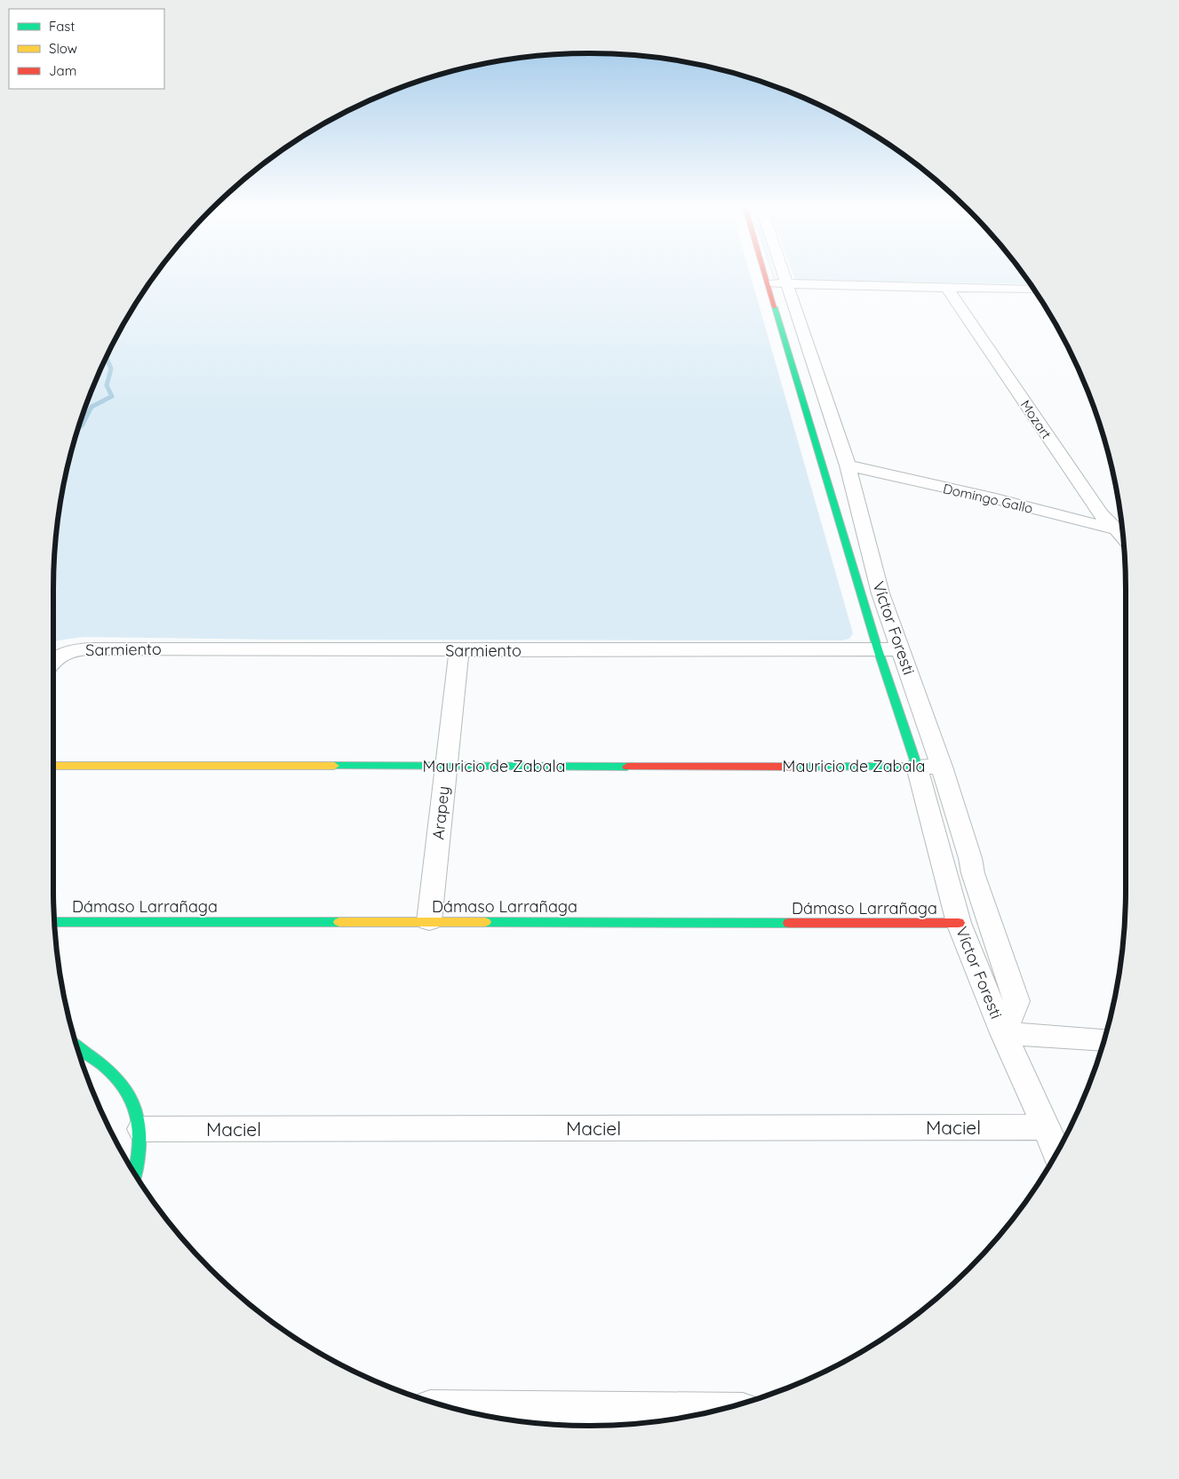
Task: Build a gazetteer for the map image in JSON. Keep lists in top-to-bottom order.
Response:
{
  "streets": {
    "street": [
      "Mozart",
      "Domingo Gallo",
      "Víctor Foresti",
      "Sarmiento",
      "Mauricio de Zabala",
      "Arapey",
      "Dámaso Larrañaga",
      "Maciel"
    ]
  },
  "crossings": [
    ["Mozart", "Domingo Gallo"],
    ["Domingo Gallo", "Víctor Foresti"],
    ["Víctor Foresti", "Sarmiento"],
    ["Víctor Foresti", "Mauricio de Zabala"],
    ["Víctor Foresti", "Dámaso Larrañaga"],
    ["Sarmiento", "Arapey"],
    ["Mauricio de Zabala", "Arapey"],
    ["Arapey", "Dámaso Larrañaga"]
  ],
  "legend": ["Fast", "Slow", "Jam"]
}
